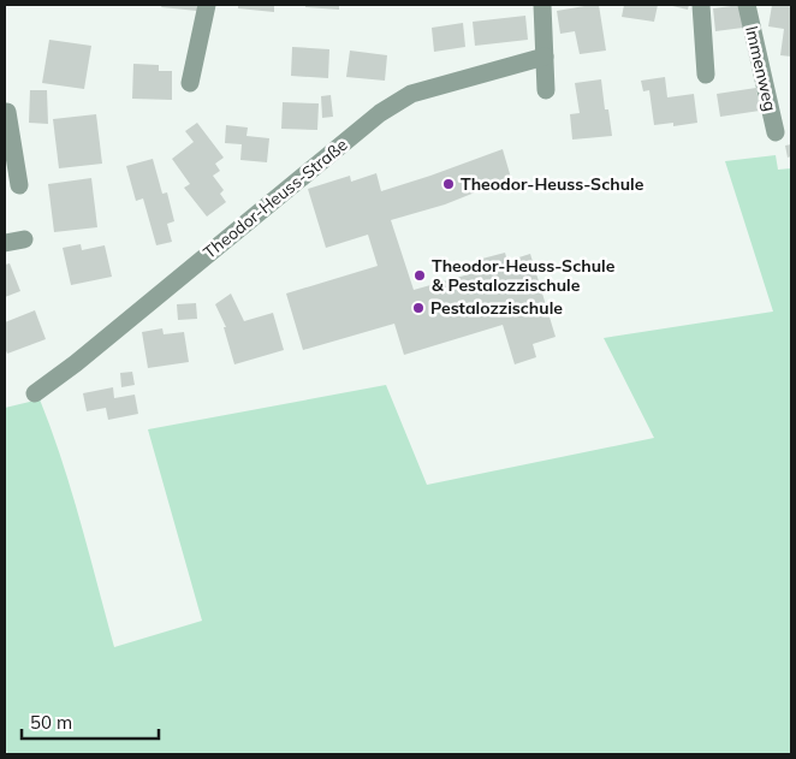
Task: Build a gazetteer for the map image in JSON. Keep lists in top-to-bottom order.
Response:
{
  "streets": {
    "street": ["Immenweg", "Theodor-Heuss-Straße"]
  },
  "places": ["Theodor-Heuss-Schule", "Theodor-Heuss-Schule & Pestalozzischule", "Pestalozzischule"],
  "scale_bar": "50 m"
}
